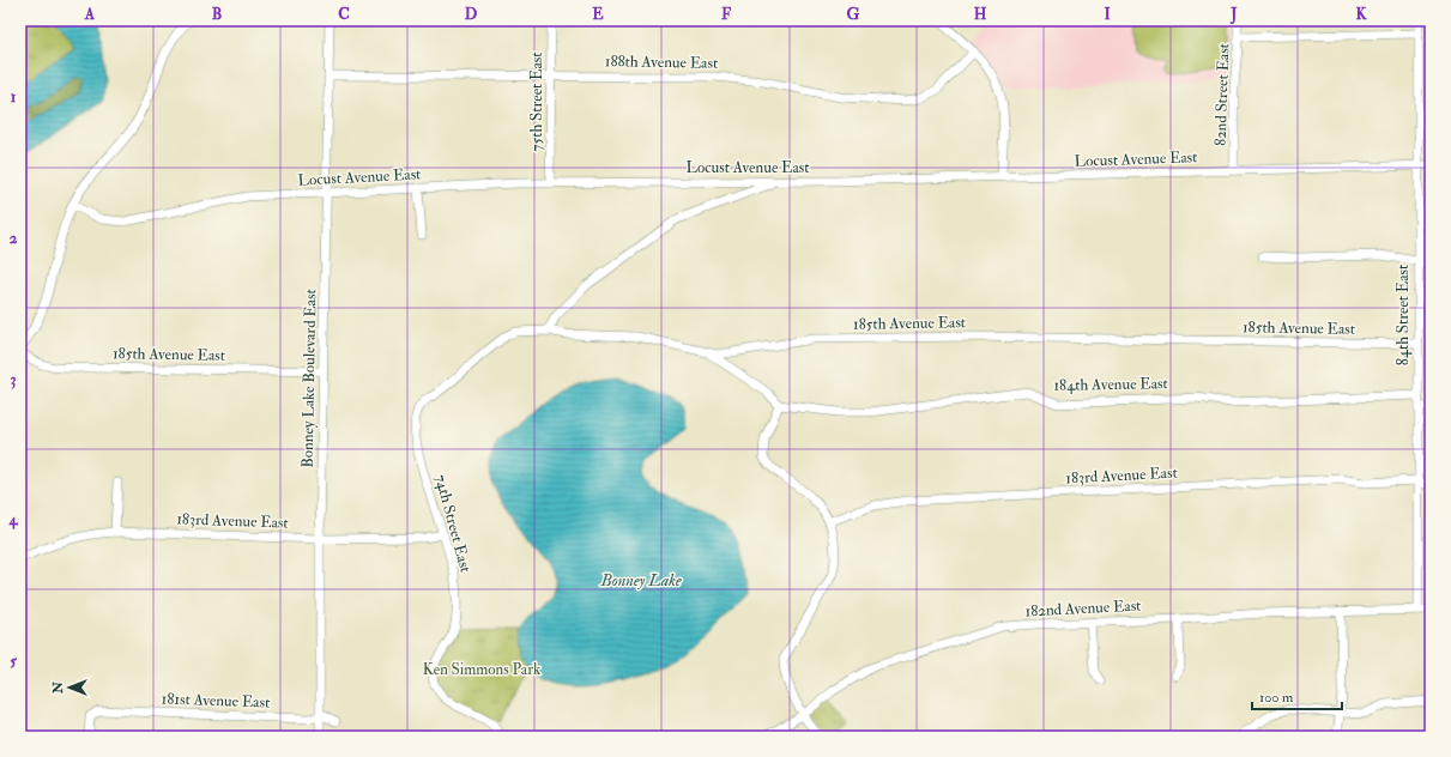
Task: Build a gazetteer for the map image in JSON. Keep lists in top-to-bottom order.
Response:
{
  "streets": {
    "street": [
      "188th Avenue East",
      "82nd Street East",
      "75th Street East",
      "Locust Avenue East",
      "84th Street East",
      "185th Avenue East",
      "Bonney Lake Boulevard East",
      "184th Avenue East",
      "183rd Avenue East",
      "74th Street East",
      "182nd Avenue East",
      "181st Avenue East"
    ]
  },
  "crossings": [
    ["188th Avenue East", "75th Street East"],
    ["188th Avenue East", "Bonney Lake Boulevard East"],
    ["82nd Street East", "Locust Avenue East"],
    ["75th Street East", "Locust Avenue East"],
    ["Locust Avenue East", "84th Street East"],
    ["Locust Avenue East", "Bonney Lake Boulevard East"],
    ["84th Street East", "185th Avenue East"],
    ["84th Street East", "184th Avenue East"],
    ["84th Street East", "183rd Avenue East"],
    ["84th Street East", "182nd Avenue East"],
    ["185th Avenue East", "Bonney Lake Boulevard East"],
    ["185th Avenue East", "74th Street East"],
    ["Bonney Lake Boulevard East", "183rd Avenue East"],
    ["Bonney Lake Boulevard East", "181st Avenue East"],
    ["183rd Avenue East", "74th Street East"]
  ],
  "water": ["Bonney Lake"],
  "parks": ["Ken Simmons Park"],
  "scale_bar": "100 m",
  "north": "left",
  "grid": {
    "columns": [
      "A",
      "B",
      "C",
      "D",
      "E",
      "F",
      "G",
      "H",
      "I",
      "J",
      "K"
    ],
    "rows": [
      "1",
      "2",
      "3",
      "4",
      "5"
    ]
  }
}
